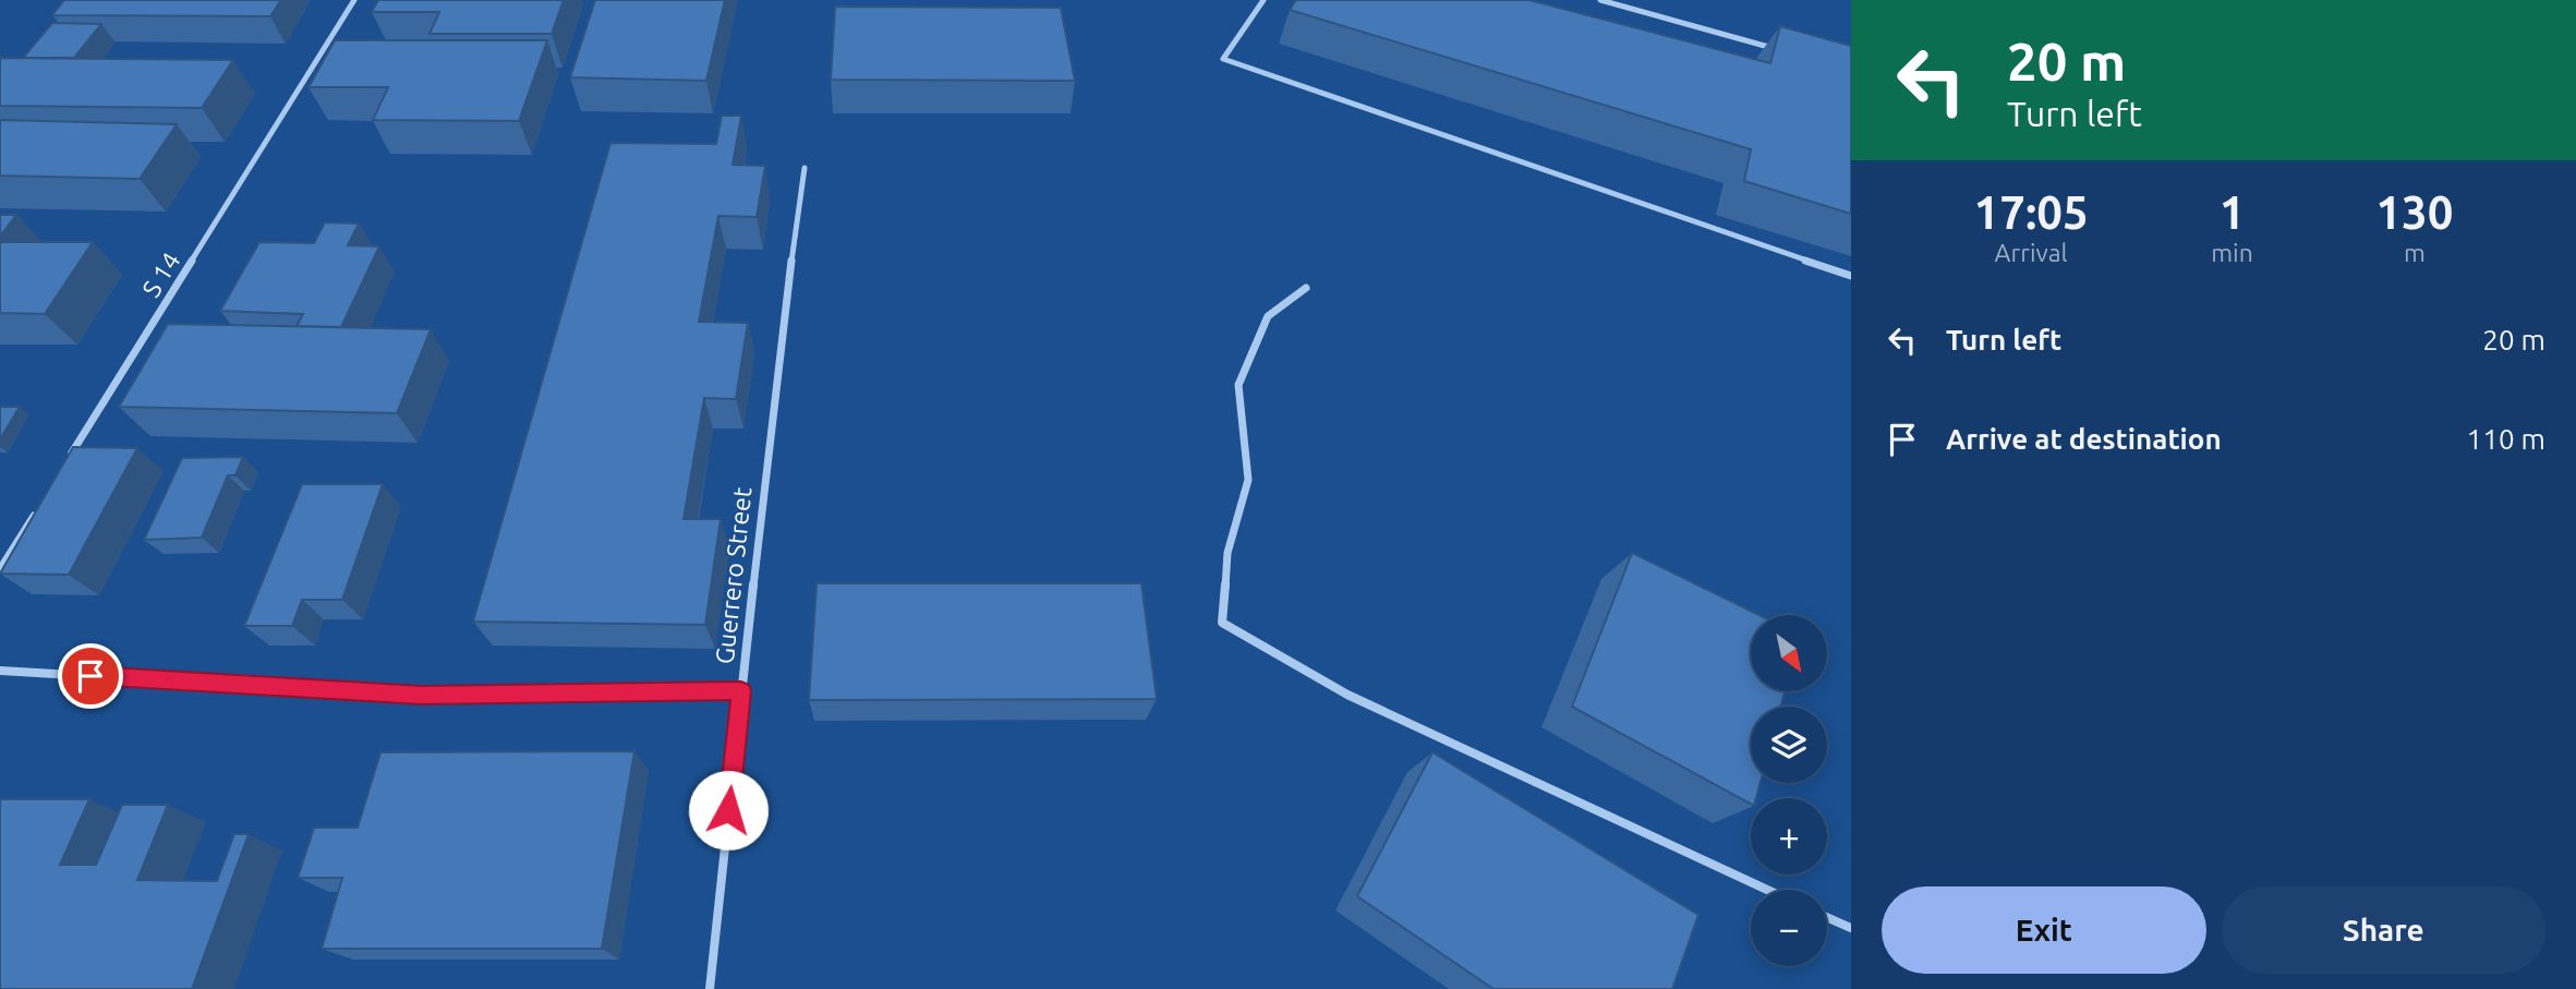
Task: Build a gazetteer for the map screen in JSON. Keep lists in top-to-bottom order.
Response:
{
  "streets": {
    "street": ["S 14", "Guerrero Street"]
  },
  "north": "bottom right",
  "page": {
    "turn": ["20 m", "Turn left"],
    "eta": [
      "17:05",
      "Arrival",
      "1",
      "min",
      "130",
      "m"
    ],
    "list": [
      {
        "name": "Turn left",
        "value": "20 m"
      },
      {
        "name": "Arrive at destination",
        "value": "110 m"
      }
    ],
    "map_buttons": ["+", "−"],
    "buttons": ["Exit", "Share"]
  }
}
